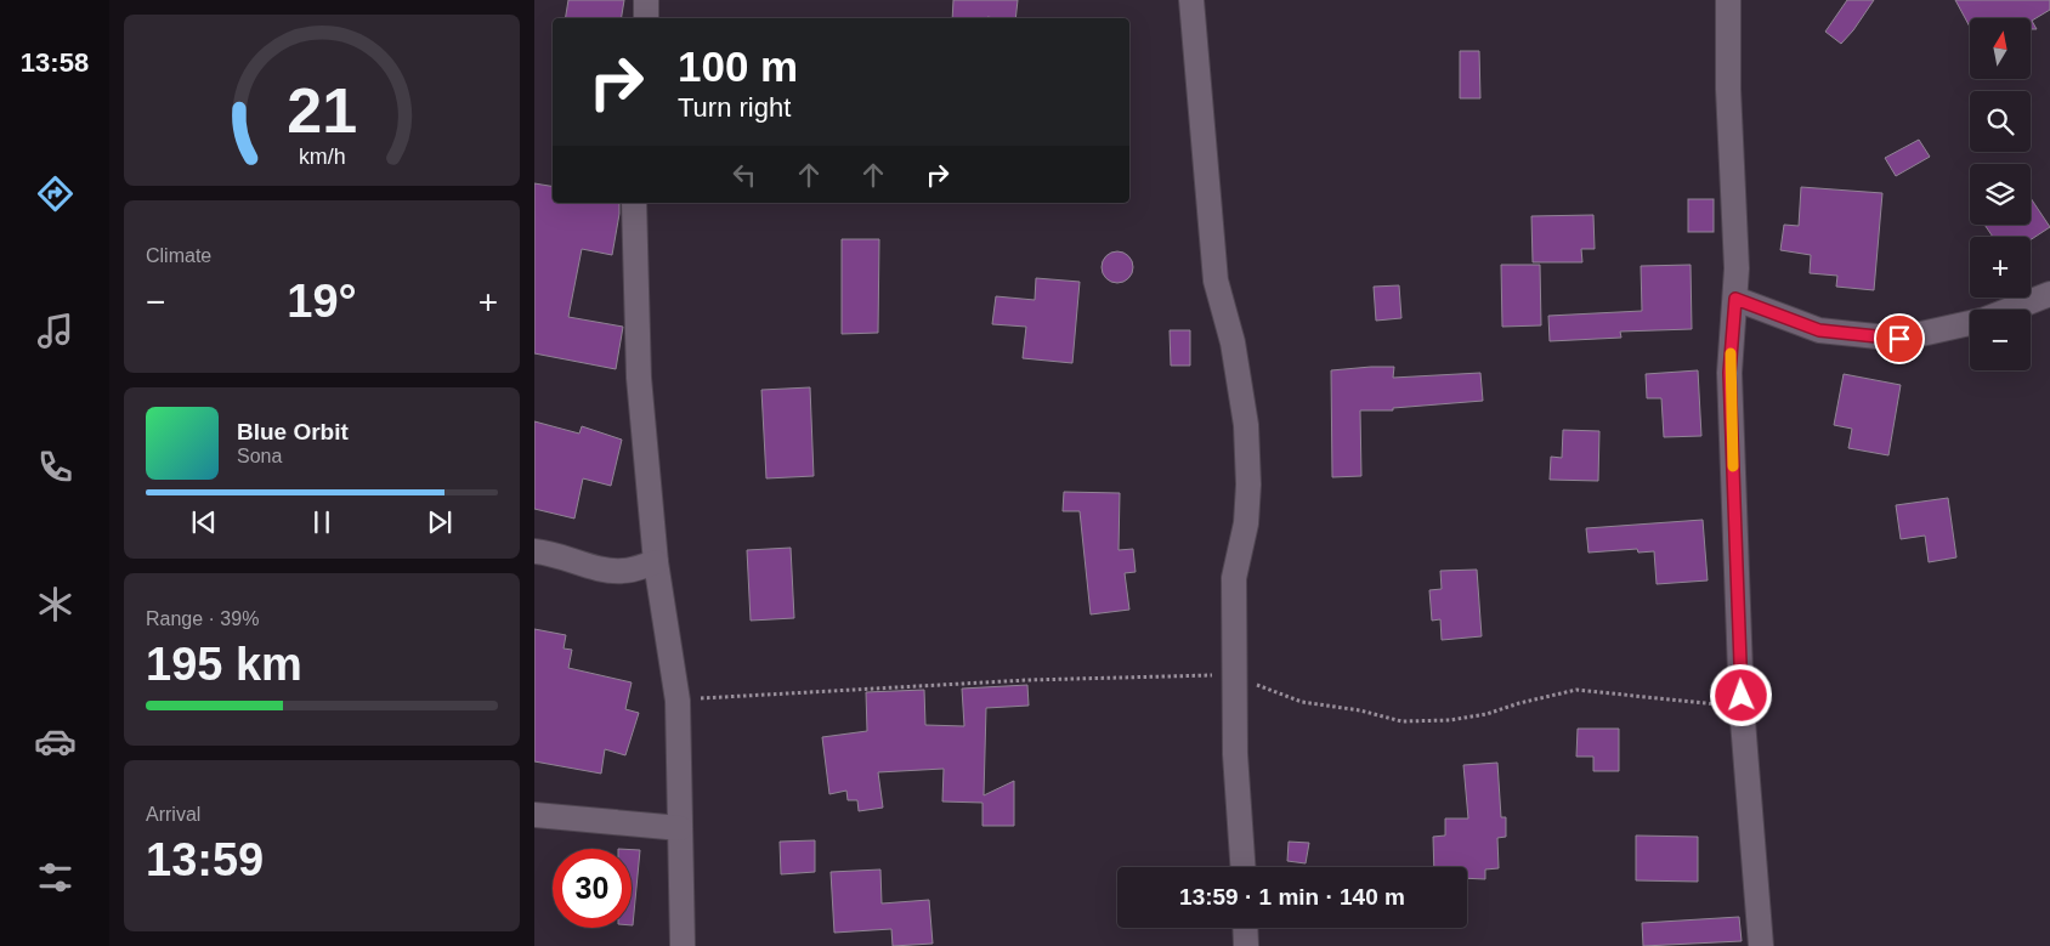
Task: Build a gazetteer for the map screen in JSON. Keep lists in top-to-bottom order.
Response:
{
  "north": "top",
  "page": {
    "tabs": "13:58",
    "map_buttons": ["+", "−"],
    "turn": ["100 m", "Turn right"],
    "tile": [
      "Climate",
      ["Range · 39%", "195 km"],
      ["Arrival", "13:59"]
    ],
    "heat": ["−", "19°", "+"],
    "song": ["Blue Orbit", "Sona"],
    "limit": "30",
    "trip": "13:59 · 1 min · 140 m",
    "gauge": ["21", "km/h"]
  }
}
